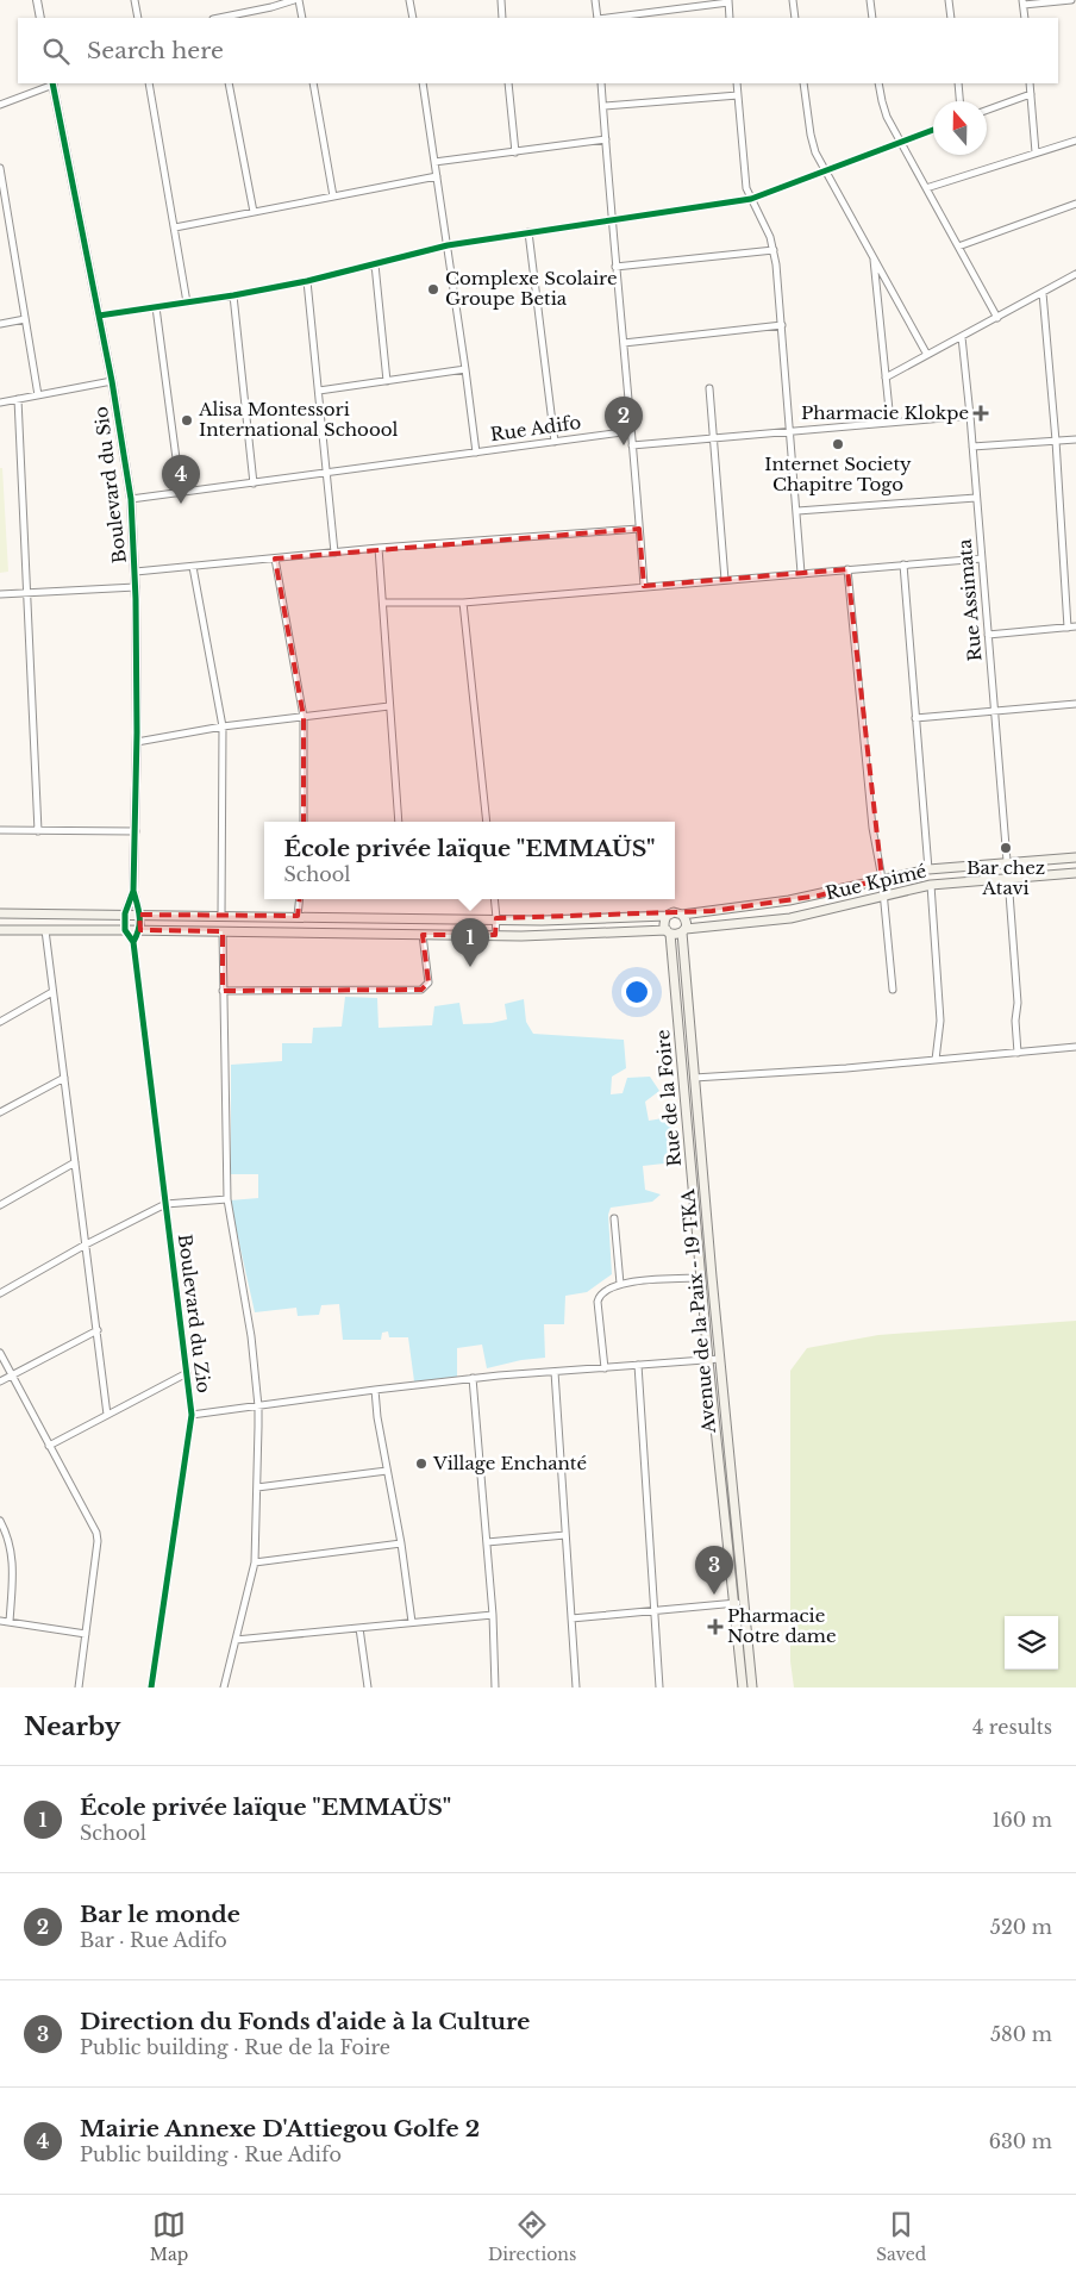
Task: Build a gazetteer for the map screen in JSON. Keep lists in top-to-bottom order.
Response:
{
  "streets": {
    "main road": ["Rue Kpimé", "Rue de la Foire", "Avenue de la Paix - 19 TKA"],
    "street": [
      "Rue Adifo",
      "Boulevard du Sio",
      "Rue Assimata",
      "Boulevard du Zio"
    ]
  },
  "crossings": [
    ["Rue Adifo", "Boulevard du Sio"],
    ["Boulevard du Sio", "Boulevard du Zio"],
    ["Rue Kpimé", "Rue de la Foire"],
    ["Rue Kpimé", "Avenue de la Paix - 19 TKA"],
    ["Rue de la Foire", "Avenue de la Paix - 19 TKA"]
  ],
  "places": {
    "other": [
      "Complexe Scolaire Groupe Betia",
      "Alisa Montessori International Schoool",
      "Internet Society Chapitre Togo",
      "Bar chez Atavi",
      "Village Enchanté"
    ],
    "health": ["Pharmacie Klokpe", "Pharmacie Notre dame"]
  },
  "north": "top",
  "page": {
    "search": "Search here",
    "pins": [
      "2",
      "4",
      "1",
      "3"
    ],
    "popup": ["École privée laïque \"EMMAÜS\"", "School"],
    "heading": ["Nearby", "4 results"],
    "list": [
      {
        "mark": "1",
        "name": "École privée laïque \"EMMAÜS\"",
        "note": "School",
        "value": "160 m"
      },
      {
        "mark": "2",
        "name": "Bar le monde",
        "note": "Bar · Rue Adifo",
        "value": "520 m"
      },
      {
        "mark": "3",
        "name": "Direction du Fonds d'aide à la Culture",
        "note": "Public building · Rue de la Foire",
        "value": "580 m"
      },
      {
        "mark": "4",
        "name": "Mairie Annexe D'Attiegou Golfe 2",
        "note": "Public building · Rue Adifo",
        "value": "630 m"
      }
    ],
    "nav": ["Map", "Directions", "Saved"]
  }
}
